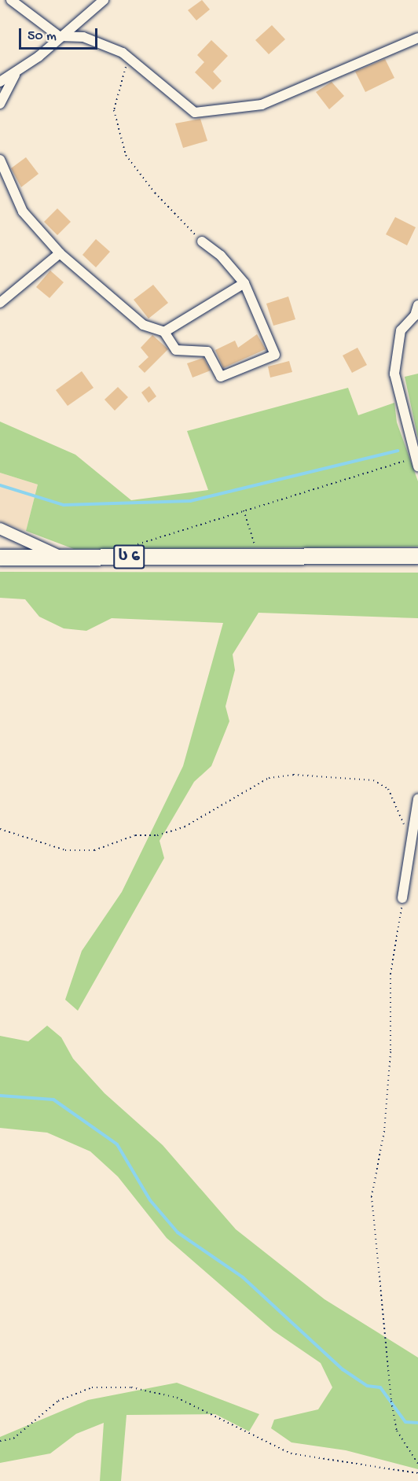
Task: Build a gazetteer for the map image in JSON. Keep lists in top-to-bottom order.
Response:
{
  "streets": {
    "highway": ["ს 6"]
  },
  "scale_bar": "50 m"
}
